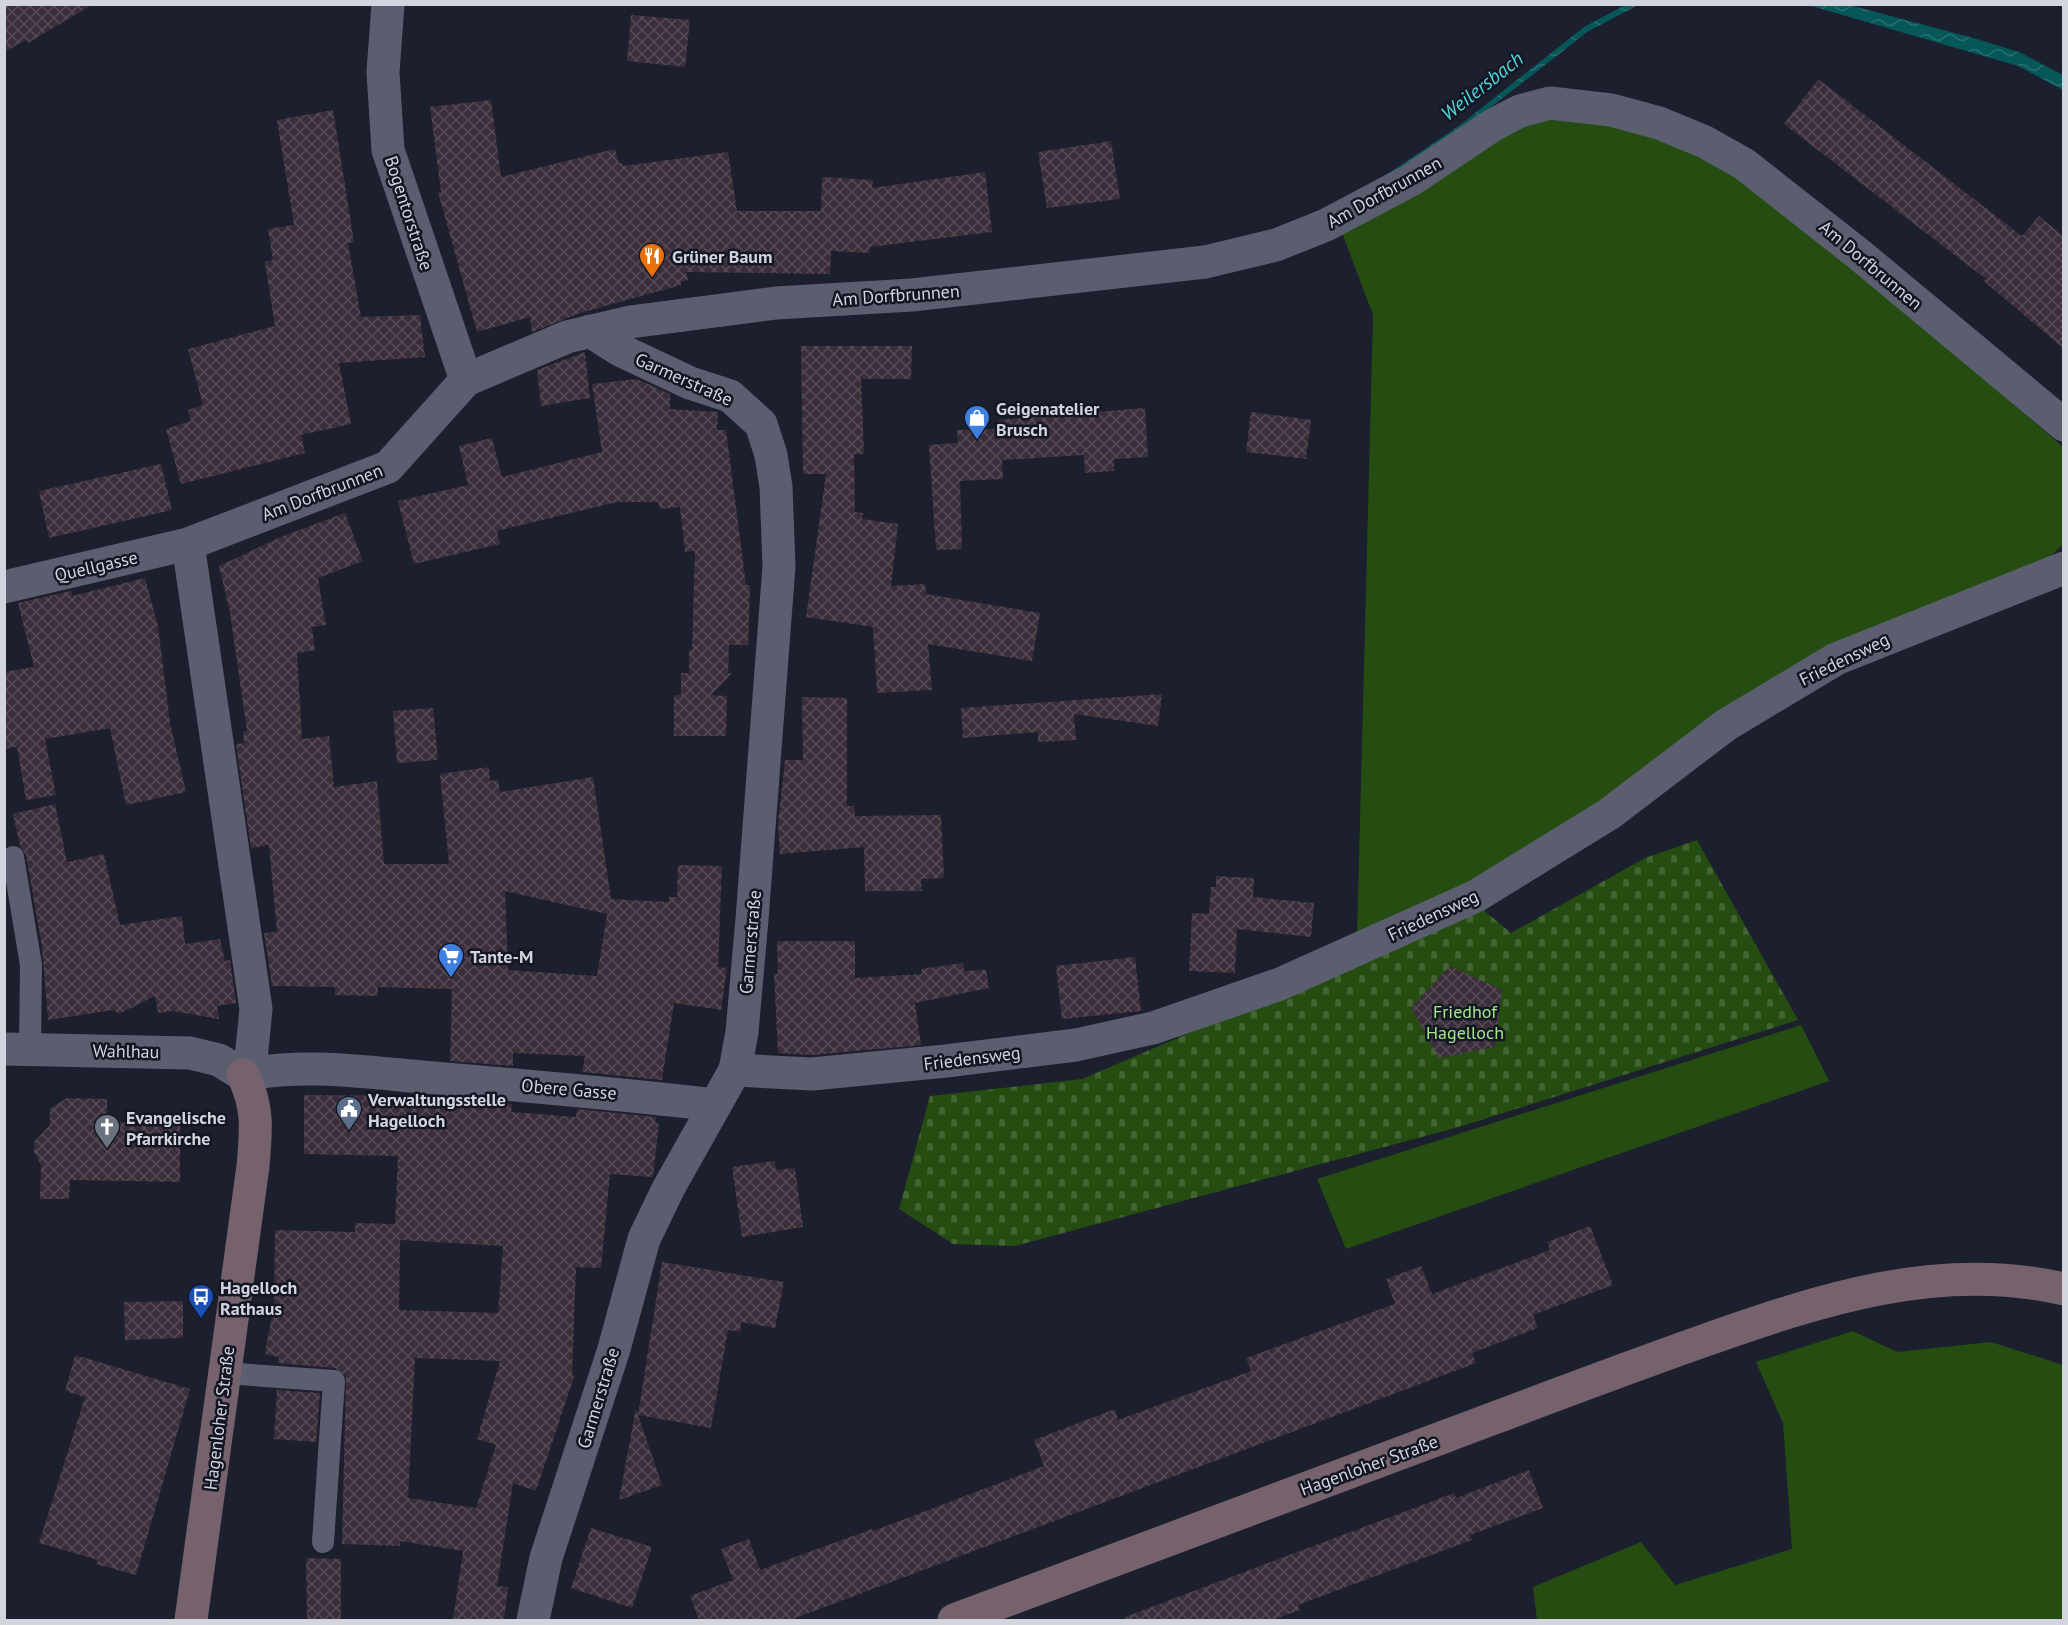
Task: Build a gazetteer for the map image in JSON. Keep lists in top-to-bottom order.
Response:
{
  "streets": {
    "street": [
      "Am Dorfbrunnen",
      "Bogentorstraße",
      "Garmerstraße",
      "Quellgasse",
      "Friedensweg",
      "Wahlhau",
      "Obere Gasse",
      "Hagenloher Straße"
    ]
  },
  "crossings": [
    ["Am Dorfbrunnen", "Bogentorstraße"],
    ["Am Dorfbrunnen", "Garmerstraße"],
    ["Am Dorfbrunnen", "Quellgasse"],
    ["Garmerstraße", "Friedensweg"],
    ["Garmerstraße", "Obere Gasse"],
    ["Wahlhau", "Obere Gasse"],
    ["Wahlhau", "Hagenloher Straße"],
    ["Obere Gasse", "Hagenloher Straße"]
  ],
  "water": ["Weilersbach"],
  "parks": ["Friedhof Hagelloch"],
  "places": {
    "restaurant": ["Grüner Baum"],
    "shop": ["Geigenatelier Brusch"],
    "supermarket": ["Tante-M"],
    "public building": ["Verwaltungsstelle Hagelloch"],
    "church": ["Evangelische Pfarrkirche"],
    "bus stop": ["Hagelloch Rathaus"]
  }
}
